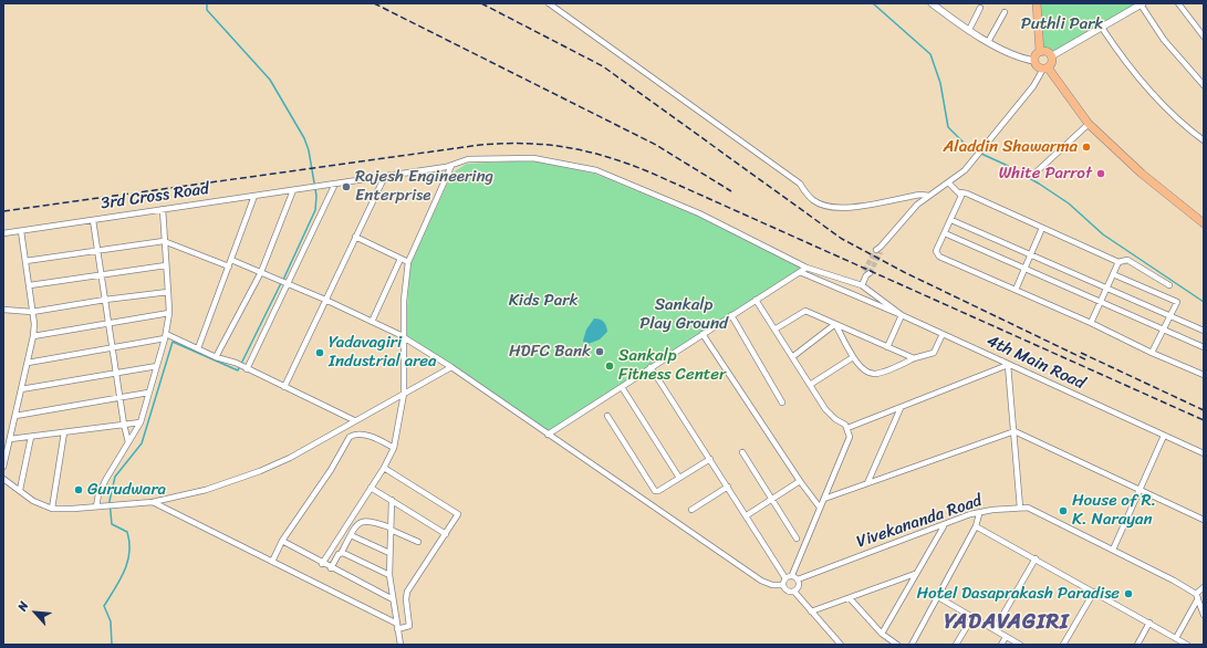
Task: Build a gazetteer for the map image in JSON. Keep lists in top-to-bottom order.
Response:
{
  "streets": {
    "street": ["3rd Cross Road", "4th Main Road", "Vivekananda Road"]
  },
  "crossings": [
    ["3rd Cross Road", "4th Main Road"]
  ],
  "districts": ["YADAVAGIRI"],
  "parks": ["Puthli Park", "Kids Park", "Sankalp Play Ground"],
  "places": [
    "Aladdin Shawarma",
    "White Parrot",
    "Rajesh Engineering Enterprise",
    "HDFC Bank",
    "Yadavagiri Industrial area",
    "Sankalp Fitness Center",
    "Gurudwara",
    "House of R. K. Narayan",
    "Hotel Dasaprakash Paradise"
  ],
  "north": "top left"
}
